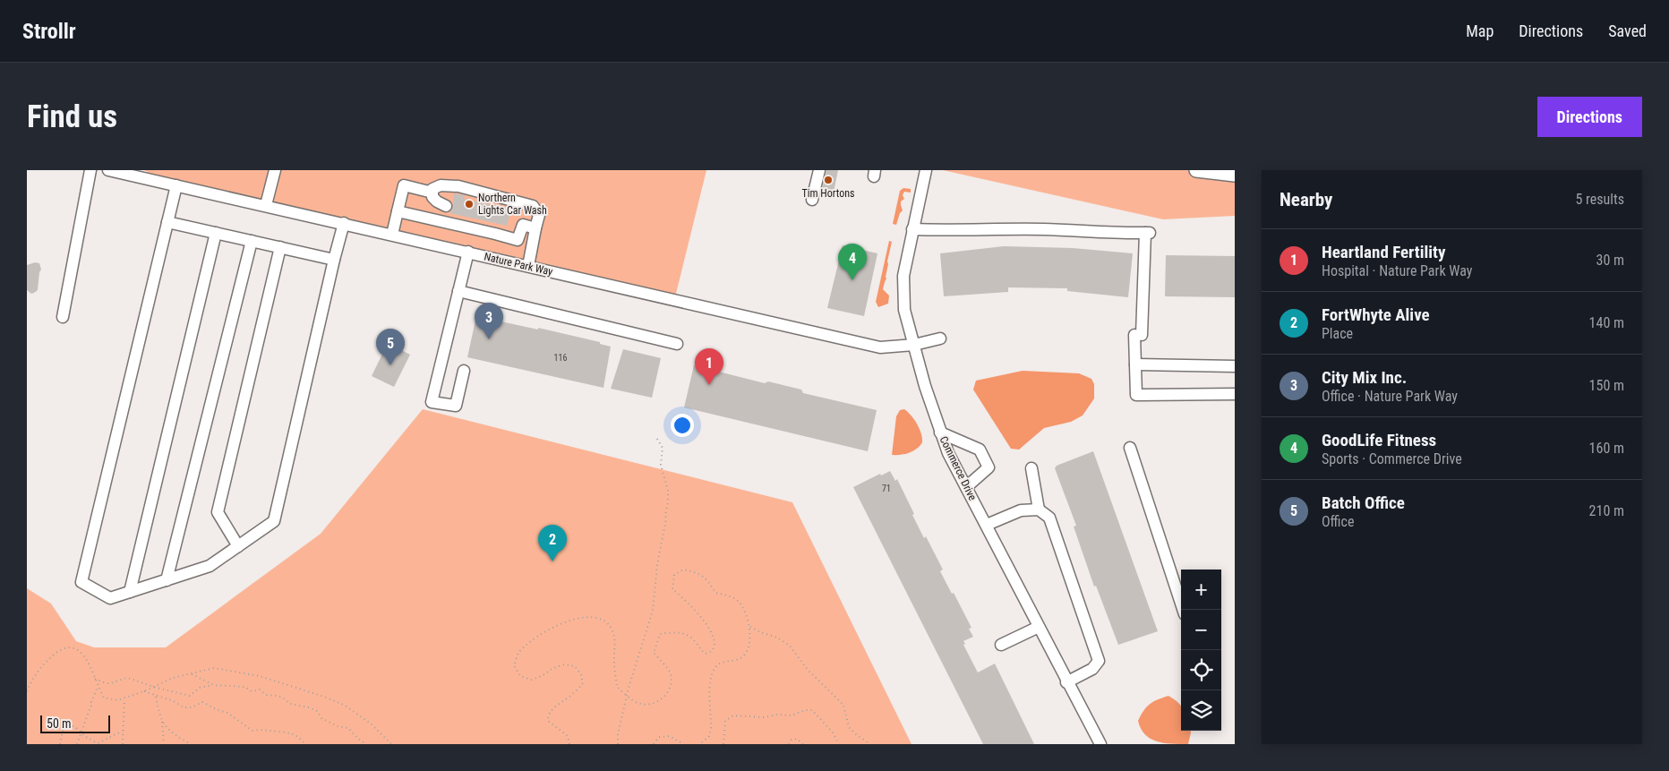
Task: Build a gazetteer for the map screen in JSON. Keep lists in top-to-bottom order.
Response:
{
  "streets": {
    "street": ["Nature Park Way", "Commerce Drive"]
  },
  "crossings": [
    ["Nature Park Way", "Commerce Drive"]
  ],
  "places": ["Tim Hortons", "Northern Lights Car Wash"],
  "house_numbers": ["116", "71"],
  "scale_bar": "50 m",
  "page": {
    "header": "Strollr",
    "nav": ["Map", "Directions", "Saved"],
    "buttons": "Directions",
    "title": "Find us",
    "heading": ["Nearby", "5 results"],
    "list": [
      {
        "mark": "1",
        "name": "Heartland Fertility",
        "note": "Hospital · Nature Park Way",
        "value": "30 m"
      },
      {
        "mark": "2",
        "name": "FortWhyte Alive",
        "note": "Place",
        "value": "140 m"
      },
      {
        "mark": "3",
        "name": "City Mix Inc.",
        "note": "Office · Nature Park Way",
        "value": "150 m"
      },
      {
        "mark": "4",
        "name": "GoodLife Fitness",
        "note": "Sports · Commerce Drive",
        "value": "160 m"
      },
      {
        "mark": "5",
        "name": "Batch Office",
        "note": "Office",
        "value": "210 m"
      }
    ],
    "pins": [
      "4",
      "3",
      "5",
      "1",
      "2"
    ],
    "map_buttons": ["+", "−"],
    "scale": "50 m"
  }
}
